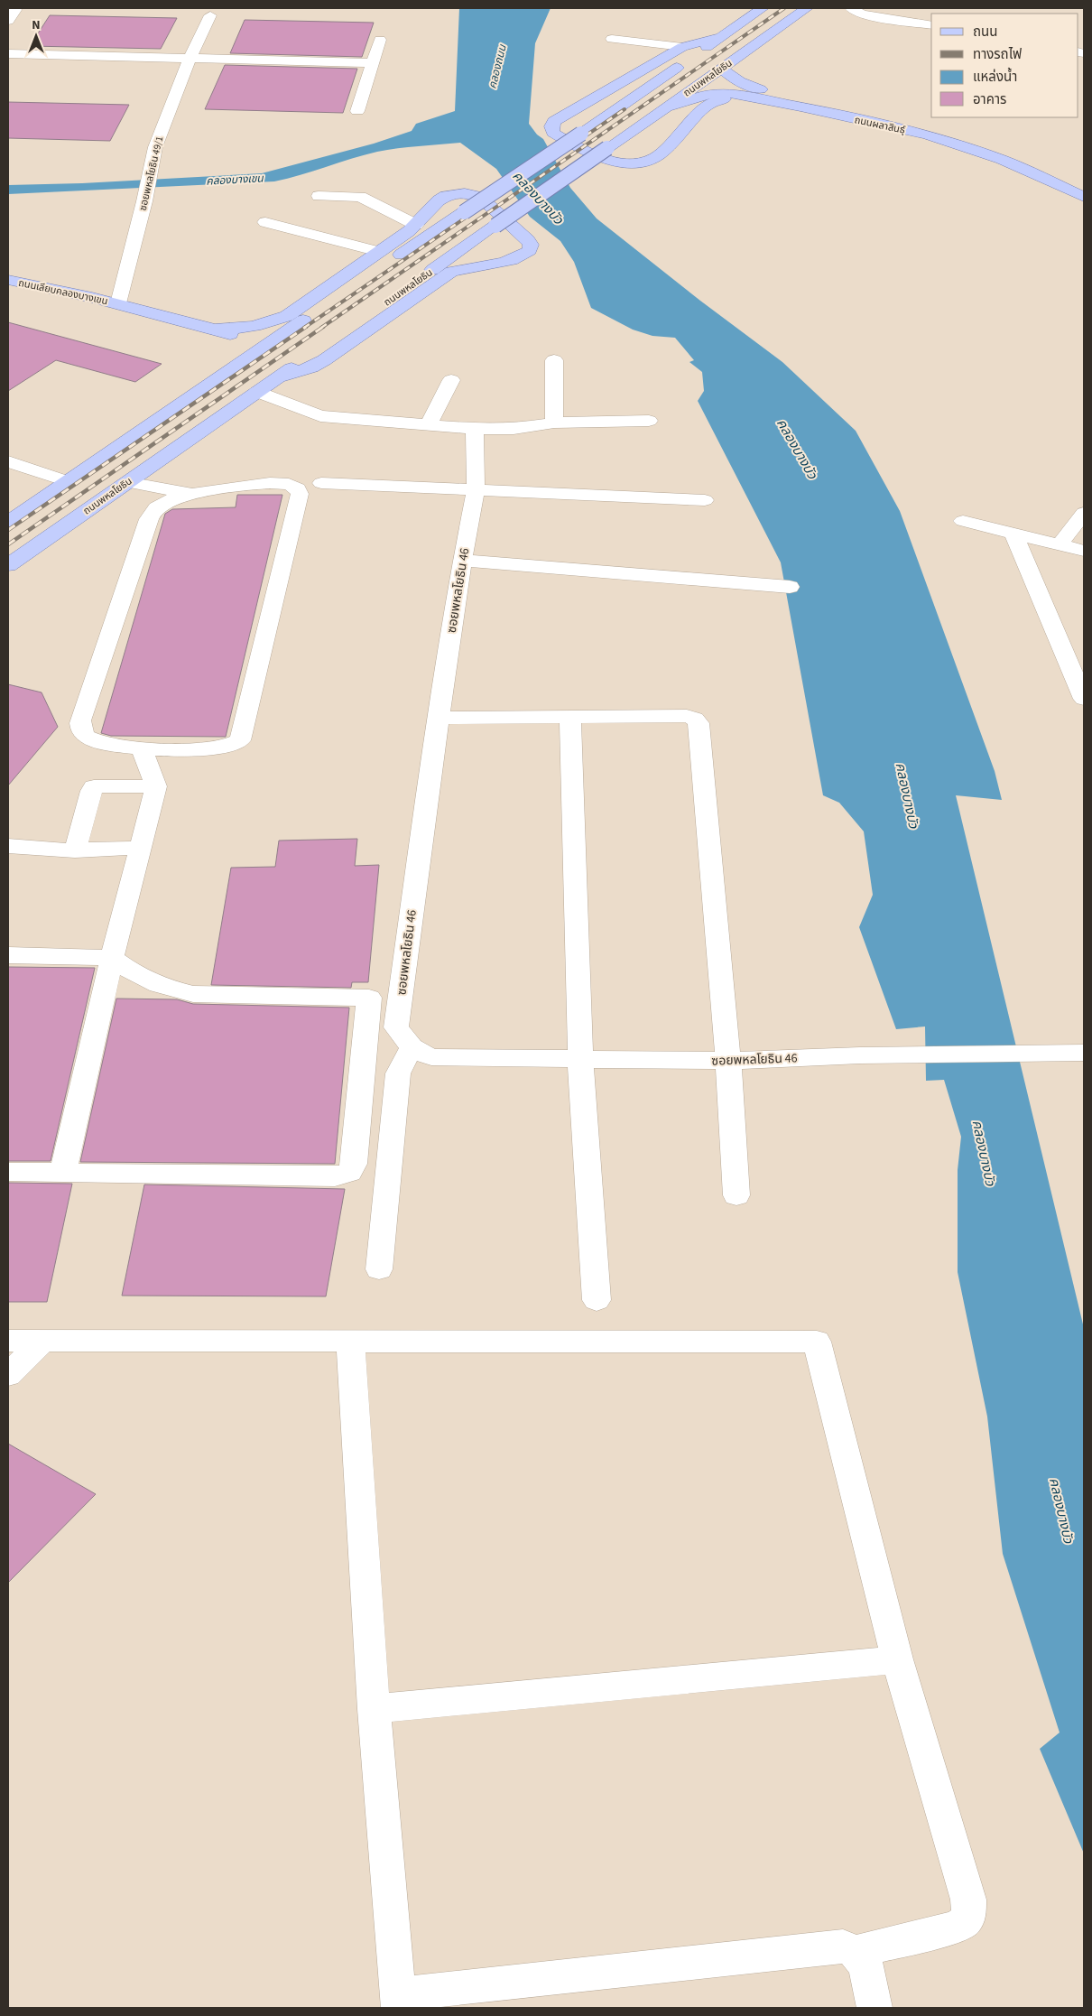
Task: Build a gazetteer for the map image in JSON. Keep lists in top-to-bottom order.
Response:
{
  "streets": {
    "main road": ["ถนนพหลโยธิน", "ถนนผลาสินธุ์", "ถนนเลียบคลองบางเขน"],
    "street": ["ซอยพหลโยธิน 49/1", "ซอยพหลโยธิน 46"]
  },
  "crossings": [
    ["ถนนพหลโยธิน", "ถนนผลาสินธุ์"],
    ["ซอยพหลโยธิน 49/1", "ถนนเลียบคลองบางเขน"]
  ],
  "water": ["คลองถนน", "คลองบางเขน", "คลองบางบัว"],
  "legend": [
    "ถนน",
    "ทางรถไฟ",
    "แหล่งน้ำ",
    "อาคาร"
  ],
  "north": "top"
}
